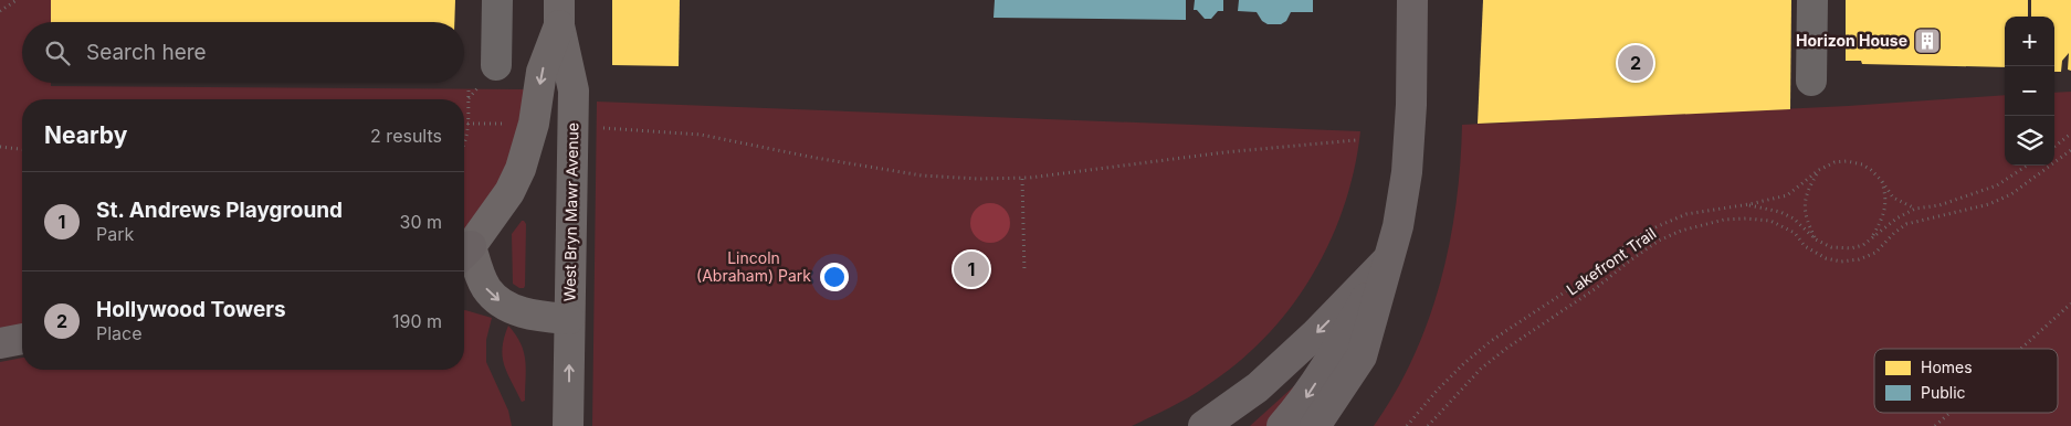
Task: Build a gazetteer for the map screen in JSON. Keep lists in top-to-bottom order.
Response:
{
  "streets": {
    "main road": ["West Bryn Mawr Avenue"],
    "path": ["Lakefront Trail"]
  },
  "parks": ["Lincoln (Abraham) Park"],
  "places": {
    "building": ["Horizon House"]
  },
  "legend": ["Homes", "Public"],
  "page": {
    "map_buttons": ["+", "−"],
    "search": "Search here",
    "pins": ["2", "1"],
    "heading": ["Nearby", "2 results"],
    "list": [
      {
        "mark": "1",
        "name": "St. Andrews Playground",
        "note": "Park",
        "value": "30 m"
      },
      {
        "mark": "2",
        "name": "Hollywood Towers",
        "note": "Place",
        "value": "190 m"
      }
    ]
  }
}
